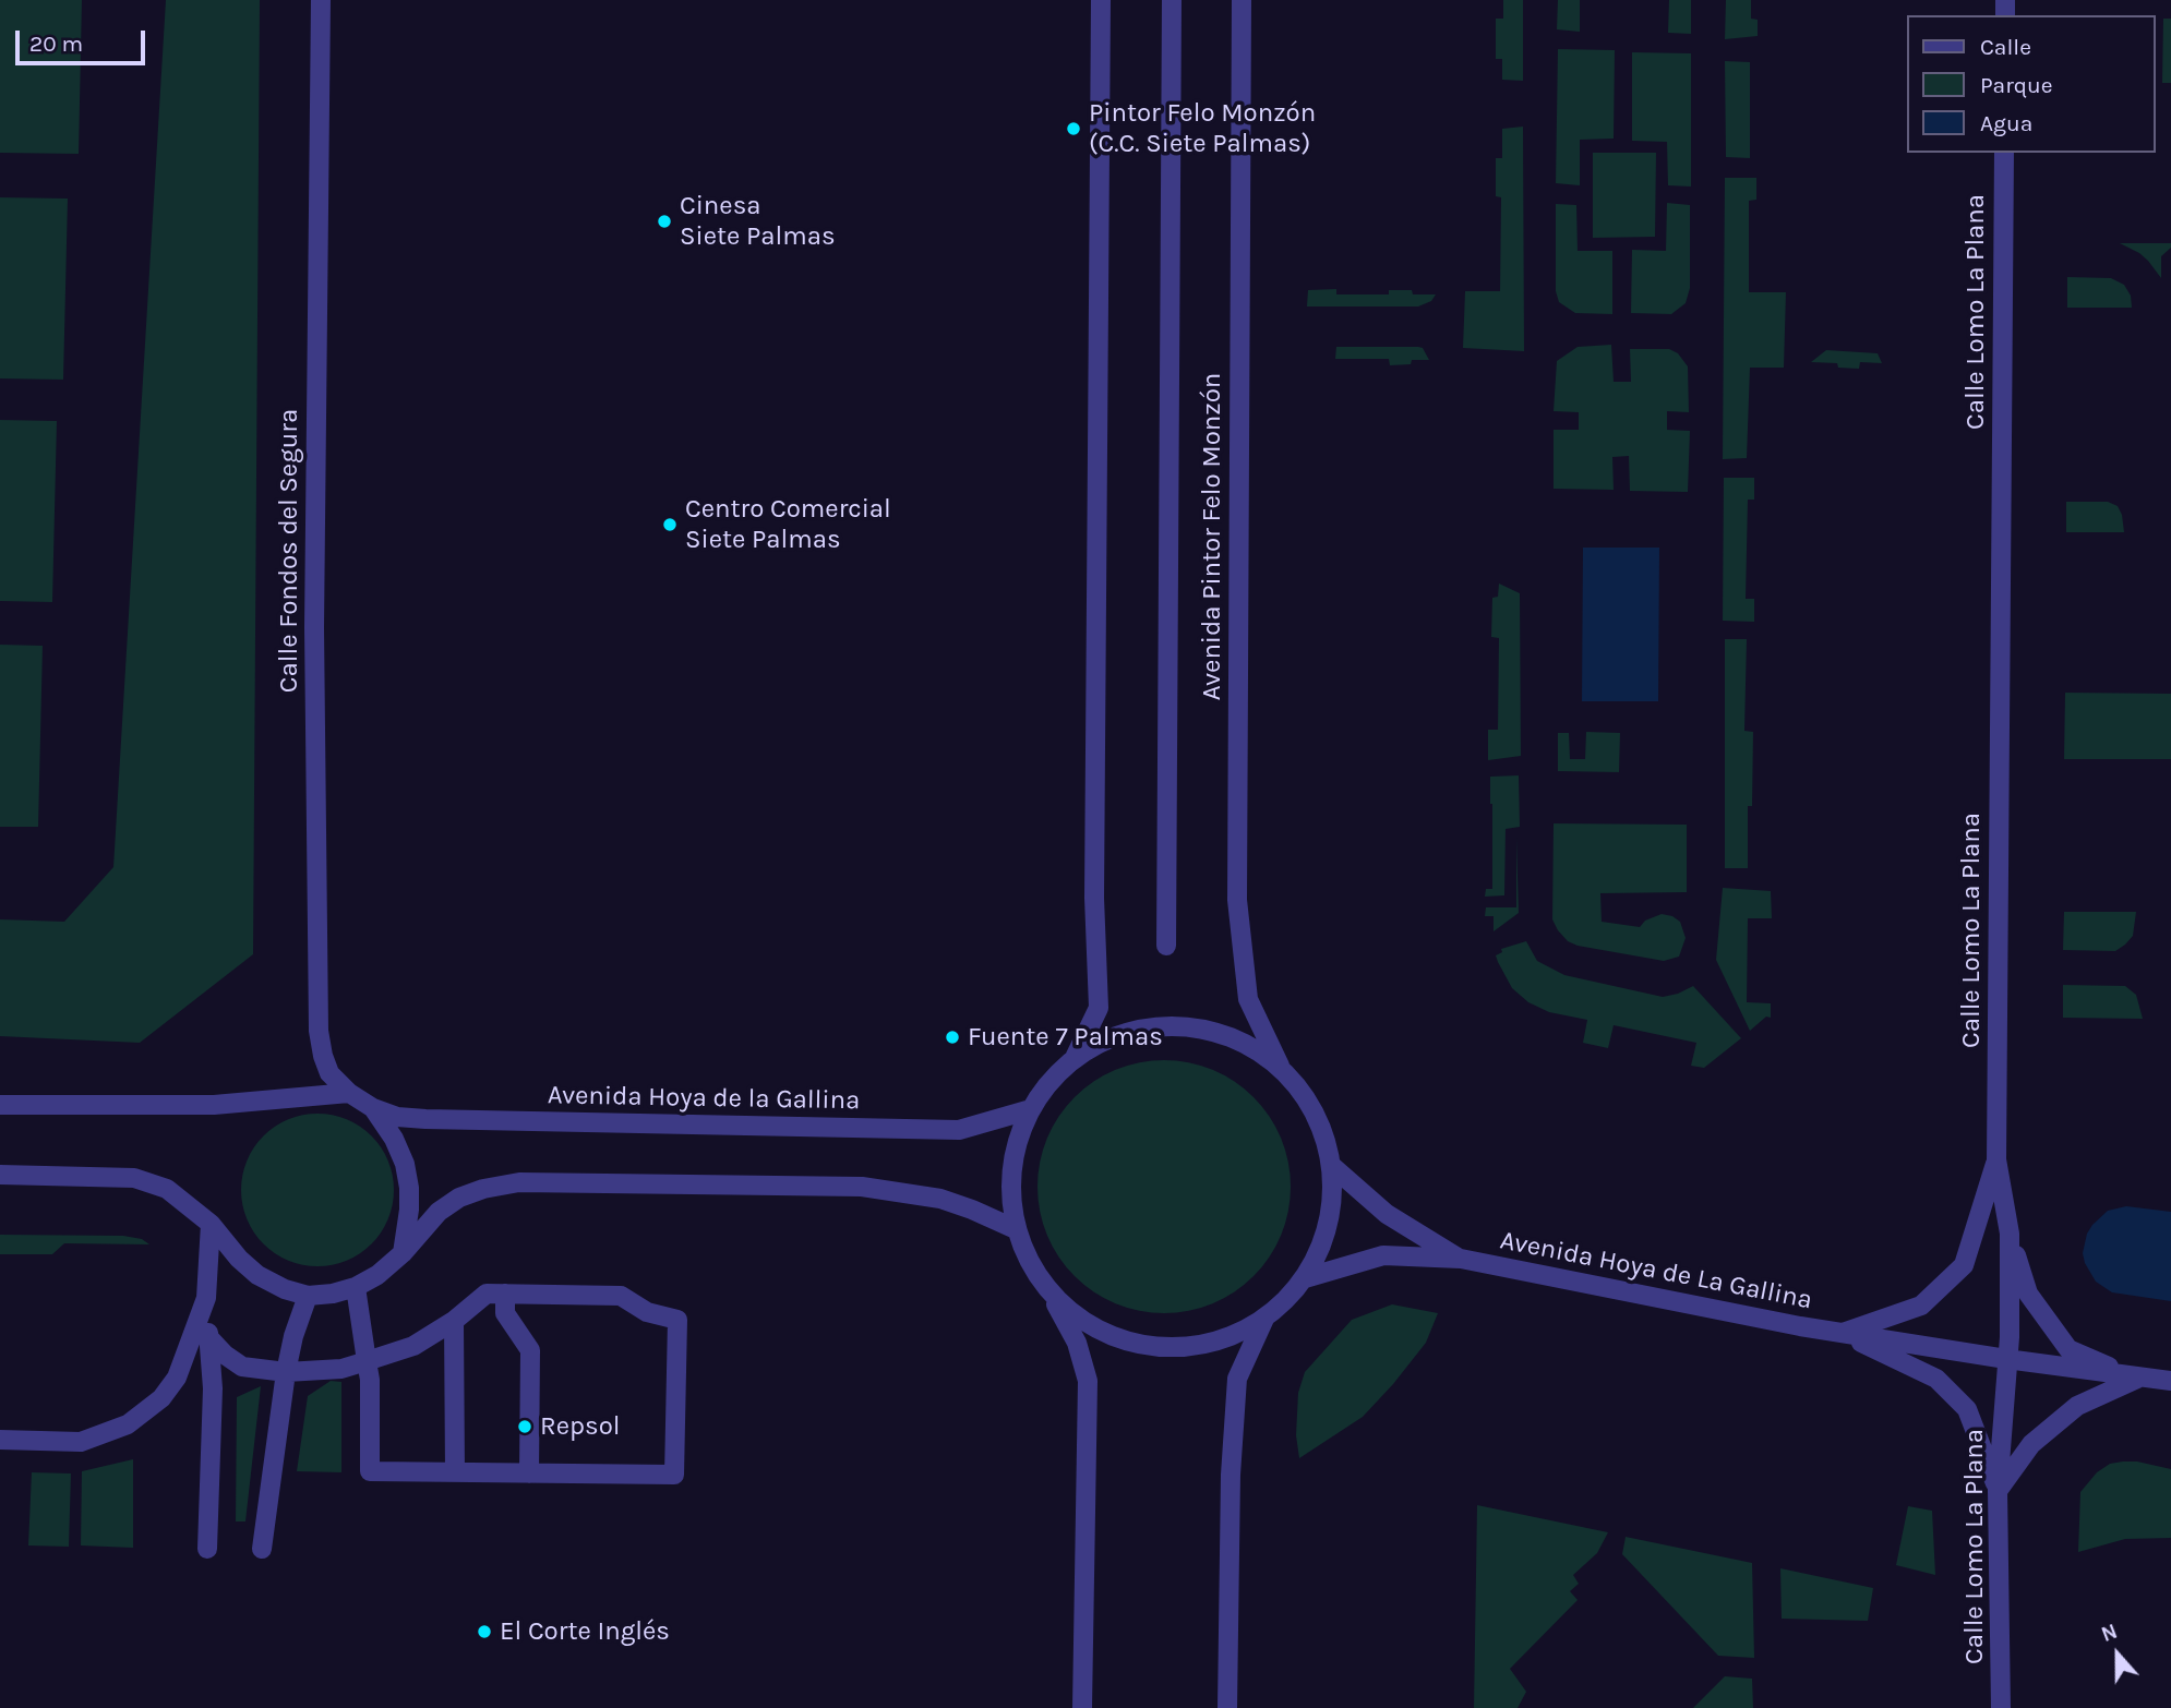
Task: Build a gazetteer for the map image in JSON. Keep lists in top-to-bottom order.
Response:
{
  "streets": {
    "street": [
      "Calle Lomo La Plana",
      "Avenida Pintor Felo Monzón",
      "Calle Fondos del Segura",
      "Avenida Hoya de la Gallina",
      "Avenida Hoya de La Gallina"
    ]
  },
  "crossings": [
    ["Calle Lomo La Plana", "Avenida Hoya de La Gallina"],
    ["Calle Fondos del Segura", "Avenida Hoya de la Gallina"]
  ],
  "places": [
    "Pintor Felo Monzón (C.C. Siete Palmas)",
    "Cinesa Siete Palmas",
    "Centro Comercial Siete Palmas",
    "Fuente 7 Palmas",
    "Repsol",
    "El Corte Inglés"
  ],
  "legend": ["Calle", "Parque", "Agua"],
  "scale_bar": "20 m",
  "north": "top"
}
